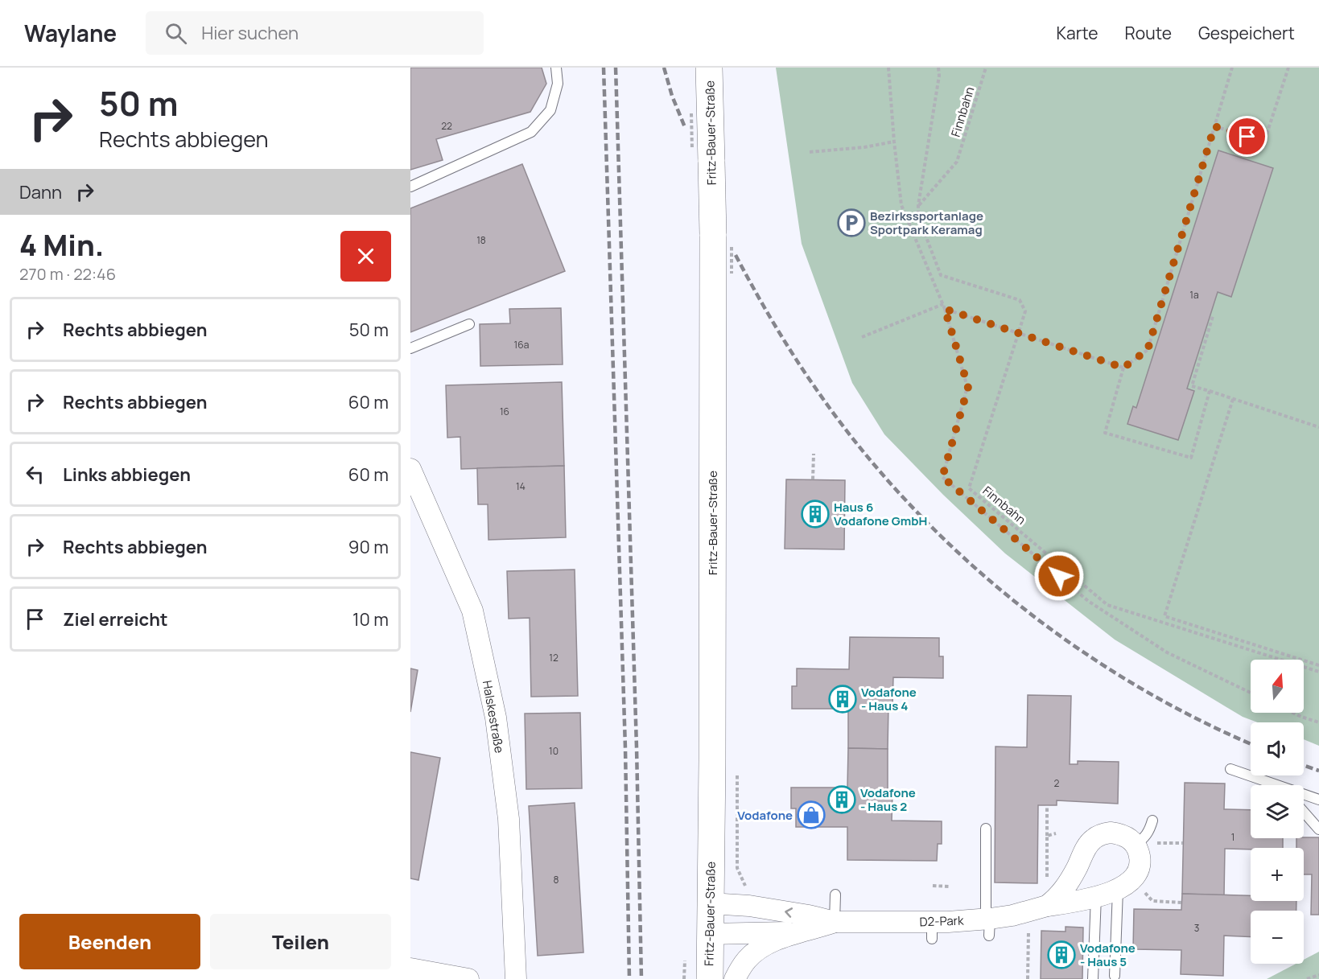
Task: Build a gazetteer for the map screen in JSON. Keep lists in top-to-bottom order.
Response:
{
  "streets": {
    "main road": ["Fritz-Bauer-Straße"],
    "street": ["Halskestraße", "D2-Park"],
    "path": ["Finnbahn"]
  },
  "crossings": [
    ["Fritz-Bauer-Straße", "D2-Park"]
  ],
  "places": {
    "parking": ["Bezirkssportanlage Sportpark Keramag"],
    "building": [
      "Haus 6 Vodafone GmbH",
      "Vodafone - Haus 4",
      "Vodafone - Haus 2",
      "Vodafone - Haus 5"
    ],
    "shop": ["Vodafone"]
  },
  "house_numbers": [
    "22",
    "18",
    "1a",
    "16a",
    "16",
    "14",
    "12",
    "10",
    "2",
    "1",
    "8",
    "3"
  ],
  "north": "top",
  "page": {
    "header": "Waylane",
    "search": "Hier suchen",
    "nav": ["Karte", "Route", "Gespeichert"],
    "turn": ["50 m", "Rechts abbiegen"],
    "then": "Dann",
    "heading": ["4 Min.", "270 m · 22:46"],
    "list": [
      {
        "name": "Rechts abbiegen",
        "value": "50 m"
      },
      {
        "name": "Rechts abbiegen",
        "value": "60 m"
      },
      {
        "name": "Links abbiegen",
        "value": "60 m"
      },
      {
        "name": "Rechts abbiegen",
        "value": "90 m"
      },
      {
        "name": "Ziel erreicht",
        "value": "10 m"
      }
    ],
    "map_buttons": ["+", "−"],
    "buttons": ["Beenden", "Teilen"]
  }
}
